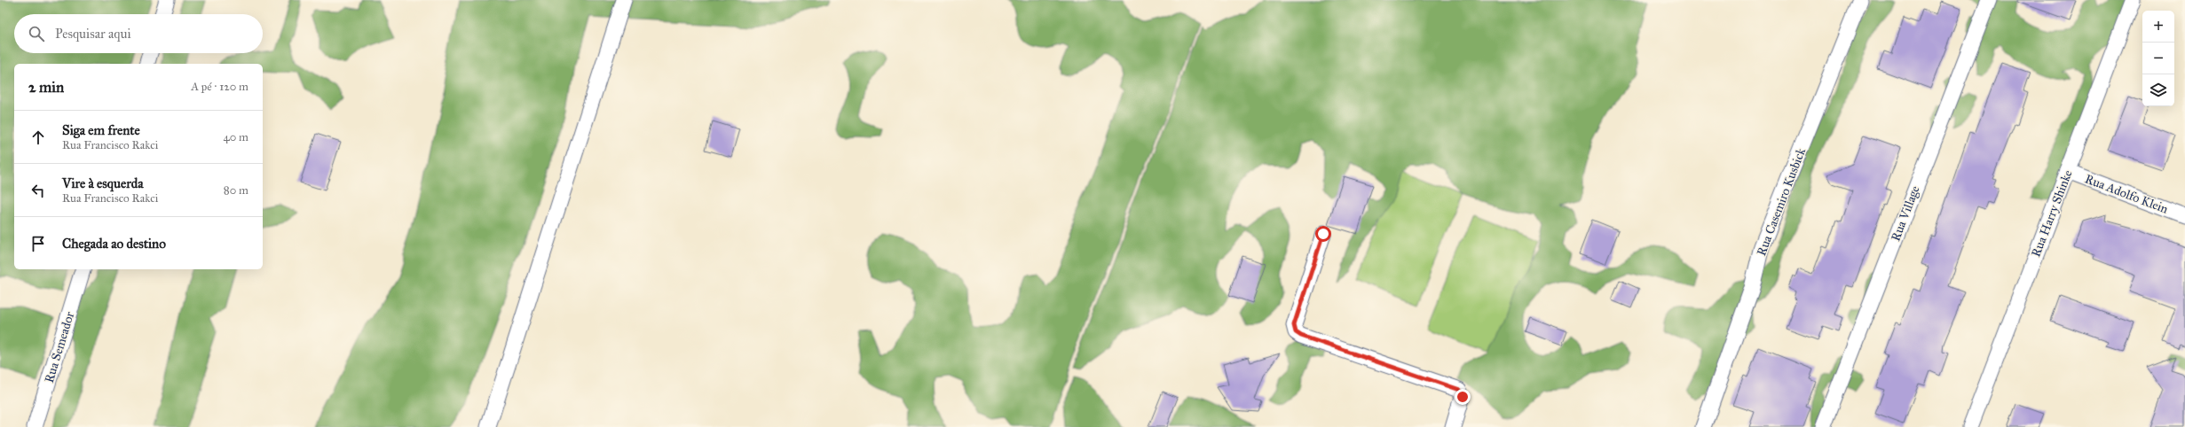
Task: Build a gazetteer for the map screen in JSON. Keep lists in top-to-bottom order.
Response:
{
  "streets": {
    "street": [
      "Rua Adolfo Klein",
      "Rua Casemiro Kusbick",
      "Rua Village",
      "Rua Harry Shinke",
      "Rua Semeador"
    ]
  },
  "crossings": [
    ["Rua Adolfo Klein", "Rua Harry Shinke"]
  ],
  "page": {
    "map_buttons": ["+", "−"],
    "search": "Pesquisar aqui",
    "heading": ["2 min", "A pé · 120 m"],
    "list": [
      ["Siga em frente", "Rua Francisco Rakci", "40 m"],
      ["Vire à esquerda", "Rua Francisco Rakci", "80 m"],
      "Chegada ao destino"
    ]
  }
}
